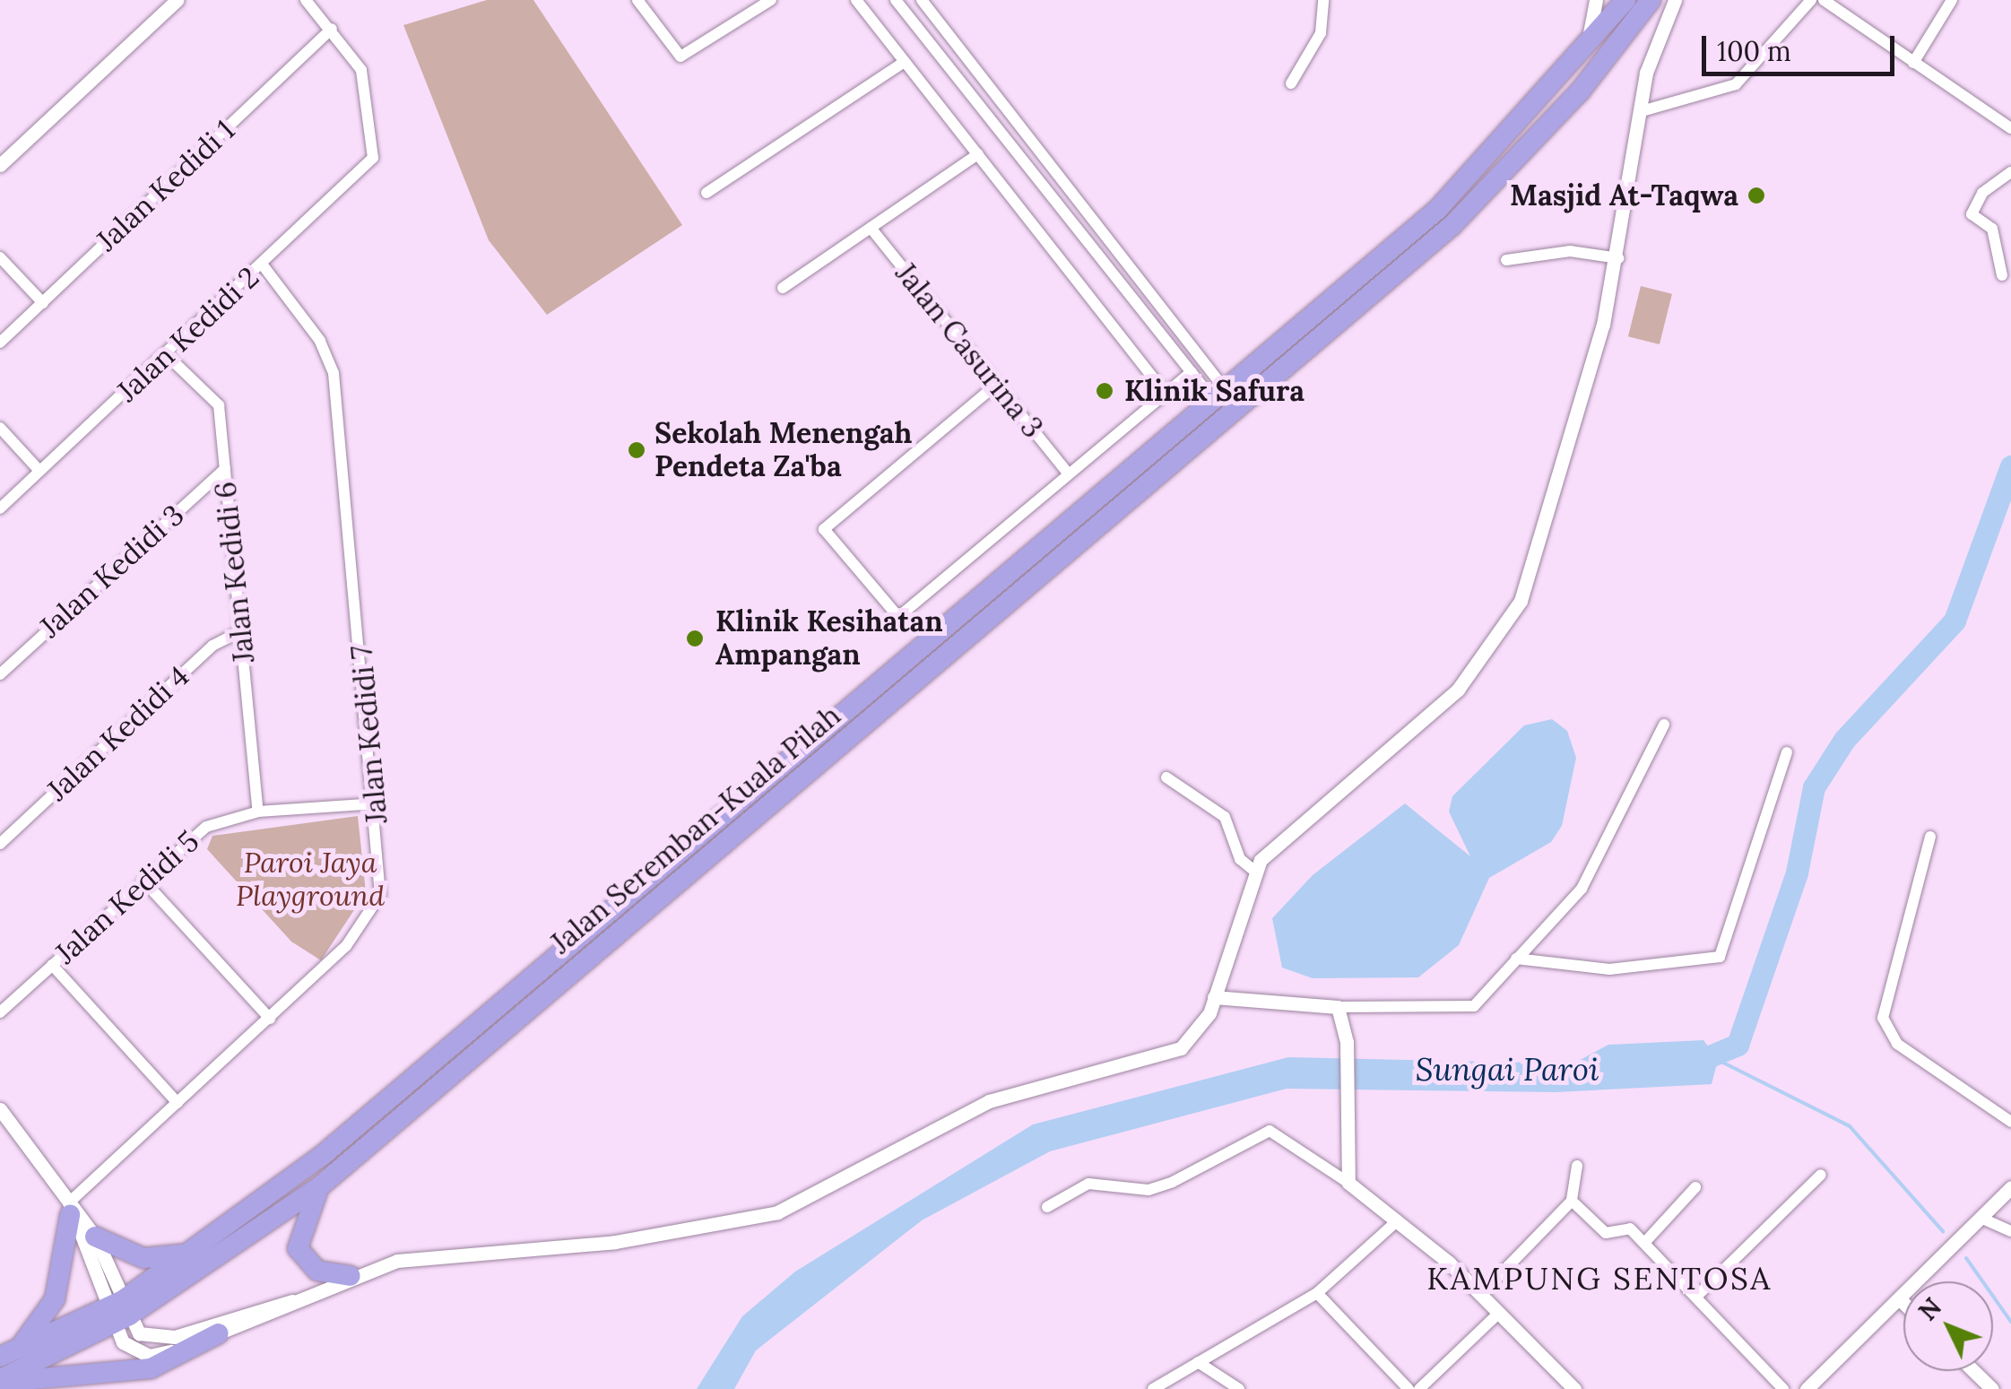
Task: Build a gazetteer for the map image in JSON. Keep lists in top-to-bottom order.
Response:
{
  "streets": {
    "highway": ["Jalan Seremban-Kuala Pilah"],
    "street": [
      "Jalan Kedidi 1",
      "Jalan Kedidi 2",
      "Jalan Casurina 3",
      "Jalan Kedidi 3",
      "Jalan Kedidi 6",
      "Jalan Kedidi 4",
      "Jalan Kedidi 7",
      "Jalan Kedidi 5"
    ]
  },
  "crossings": [
    ["Jalan Kedidi 1", "Jalan Kedidi 2"],
    ["Jalan Kedidi 2", "Jalan Kedidi 6"],
    ["Jalan Kedidi 2", "Jalan Kedidi 7"],
    ["Jalan Kedidi 3", "Jalan Kedidi 6"],
    ["Jalan Kedidi 6", "Jalan Kedidi 4"],
    ["Jalan Kedidi 6", "Jalan Kedidi 5"],
    ["Jalan Kedidi 7", "Jalan Kedidi 5"]
  ],
  "districts": ["KAMPUNG SENTOSA"],
  "water": ["Sungai Paroi"],
  "parks": ["Paroi Jaya Playground"],
  "places": [
    "Masjid At-Taqwa",
    "Klinik Safura",
    "Sekolah Menengah Pendeta Za'ba",
    "Klinik Kesihatan Ampangan"
  ],
  "scale_bar": "100 m",
  "north": "top left"
}
